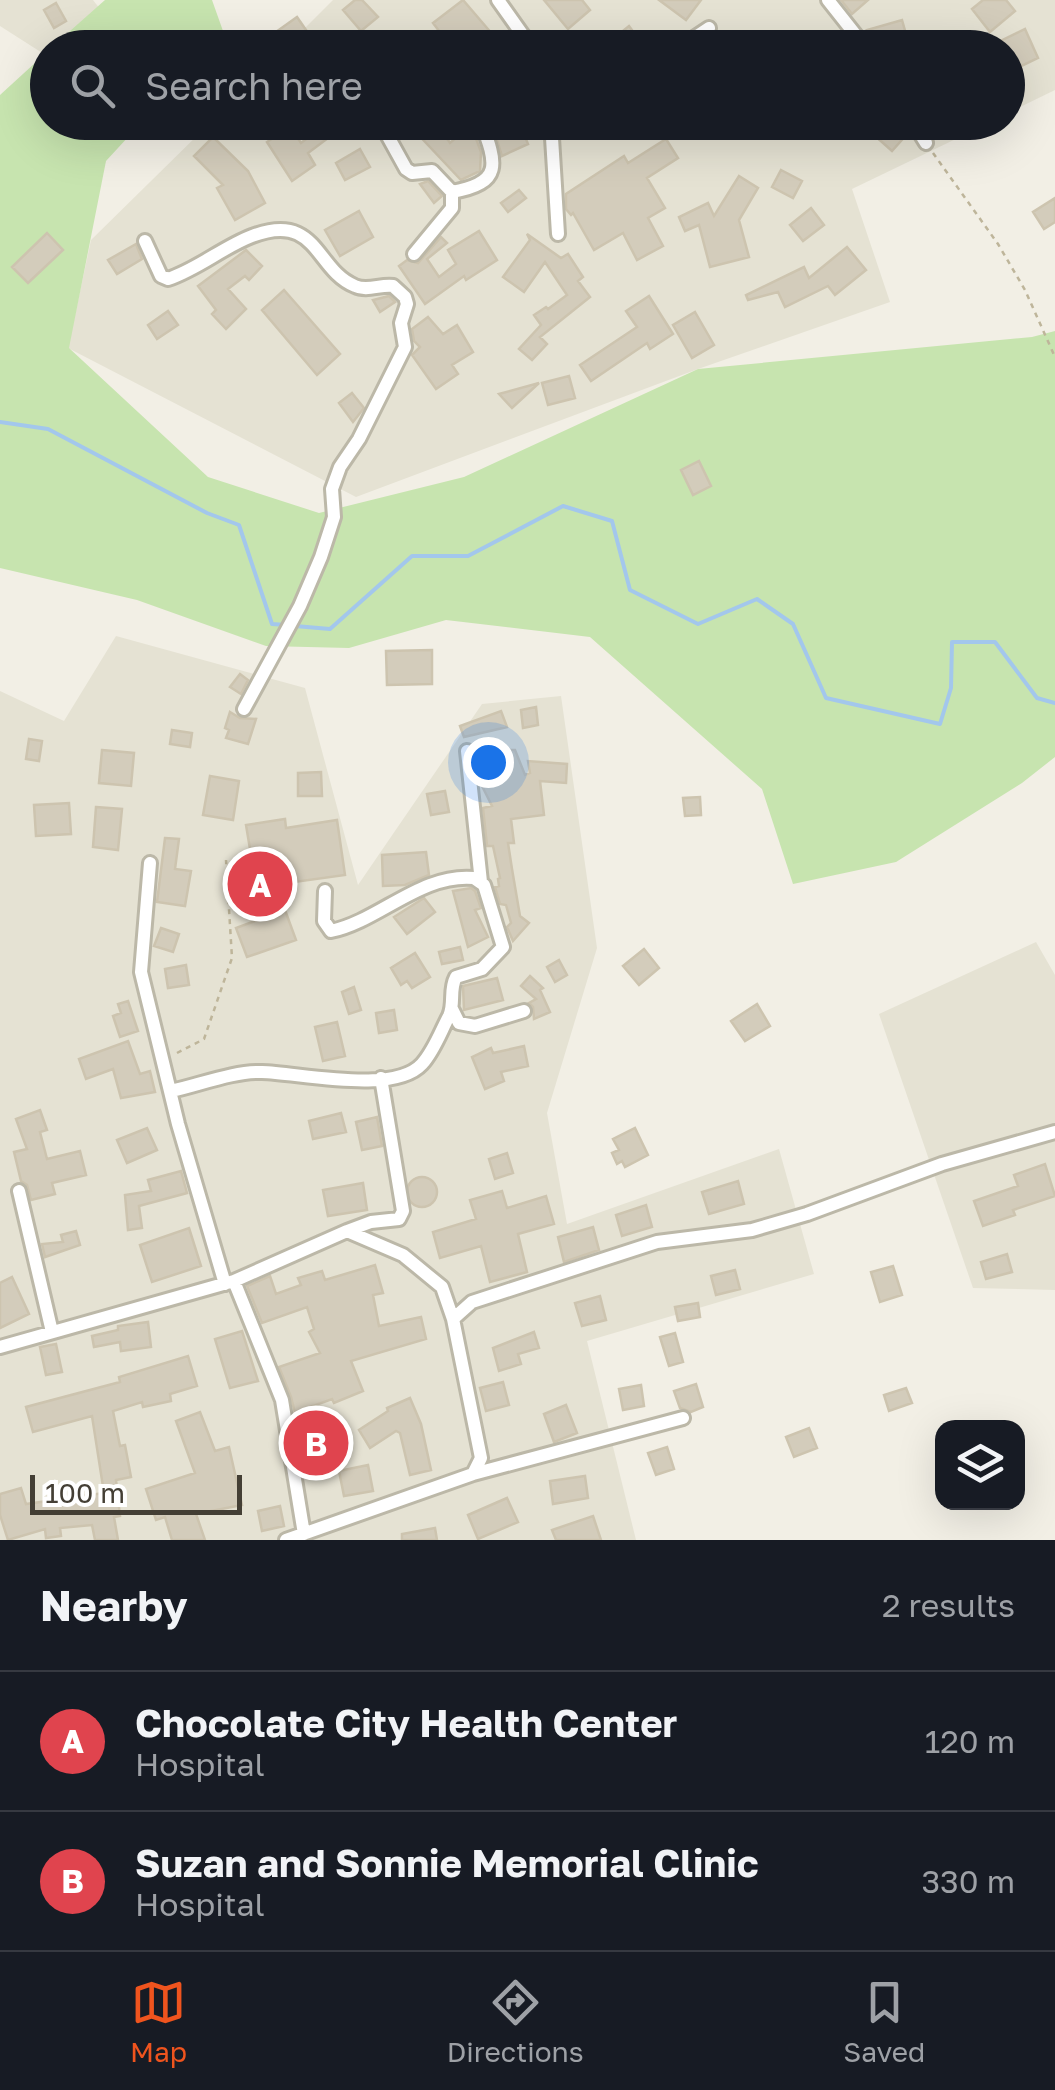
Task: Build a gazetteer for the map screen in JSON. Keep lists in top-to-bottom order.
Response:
{
  "scale_bar": "100 m",
  "page": {
    "search": "Search here",
    "pins": ["A", "B"],
    "scale": "100 m",
    "heading": ["Nearby", "2 results"],
    "list": [
      {
        "mark": "A",
        "name": "Chocolate City Health Center",
        "note": "Hospital",
        "value": "120 m"
      },
      {
        "mark": "B",
        "name": "Suzan and Sonnie Memorial Clinic",
        "note": "Hospital",
        "value": "330 m"
      }
    ],
    "nav": ["Map", "Directions", "Saved"]
  }
}
